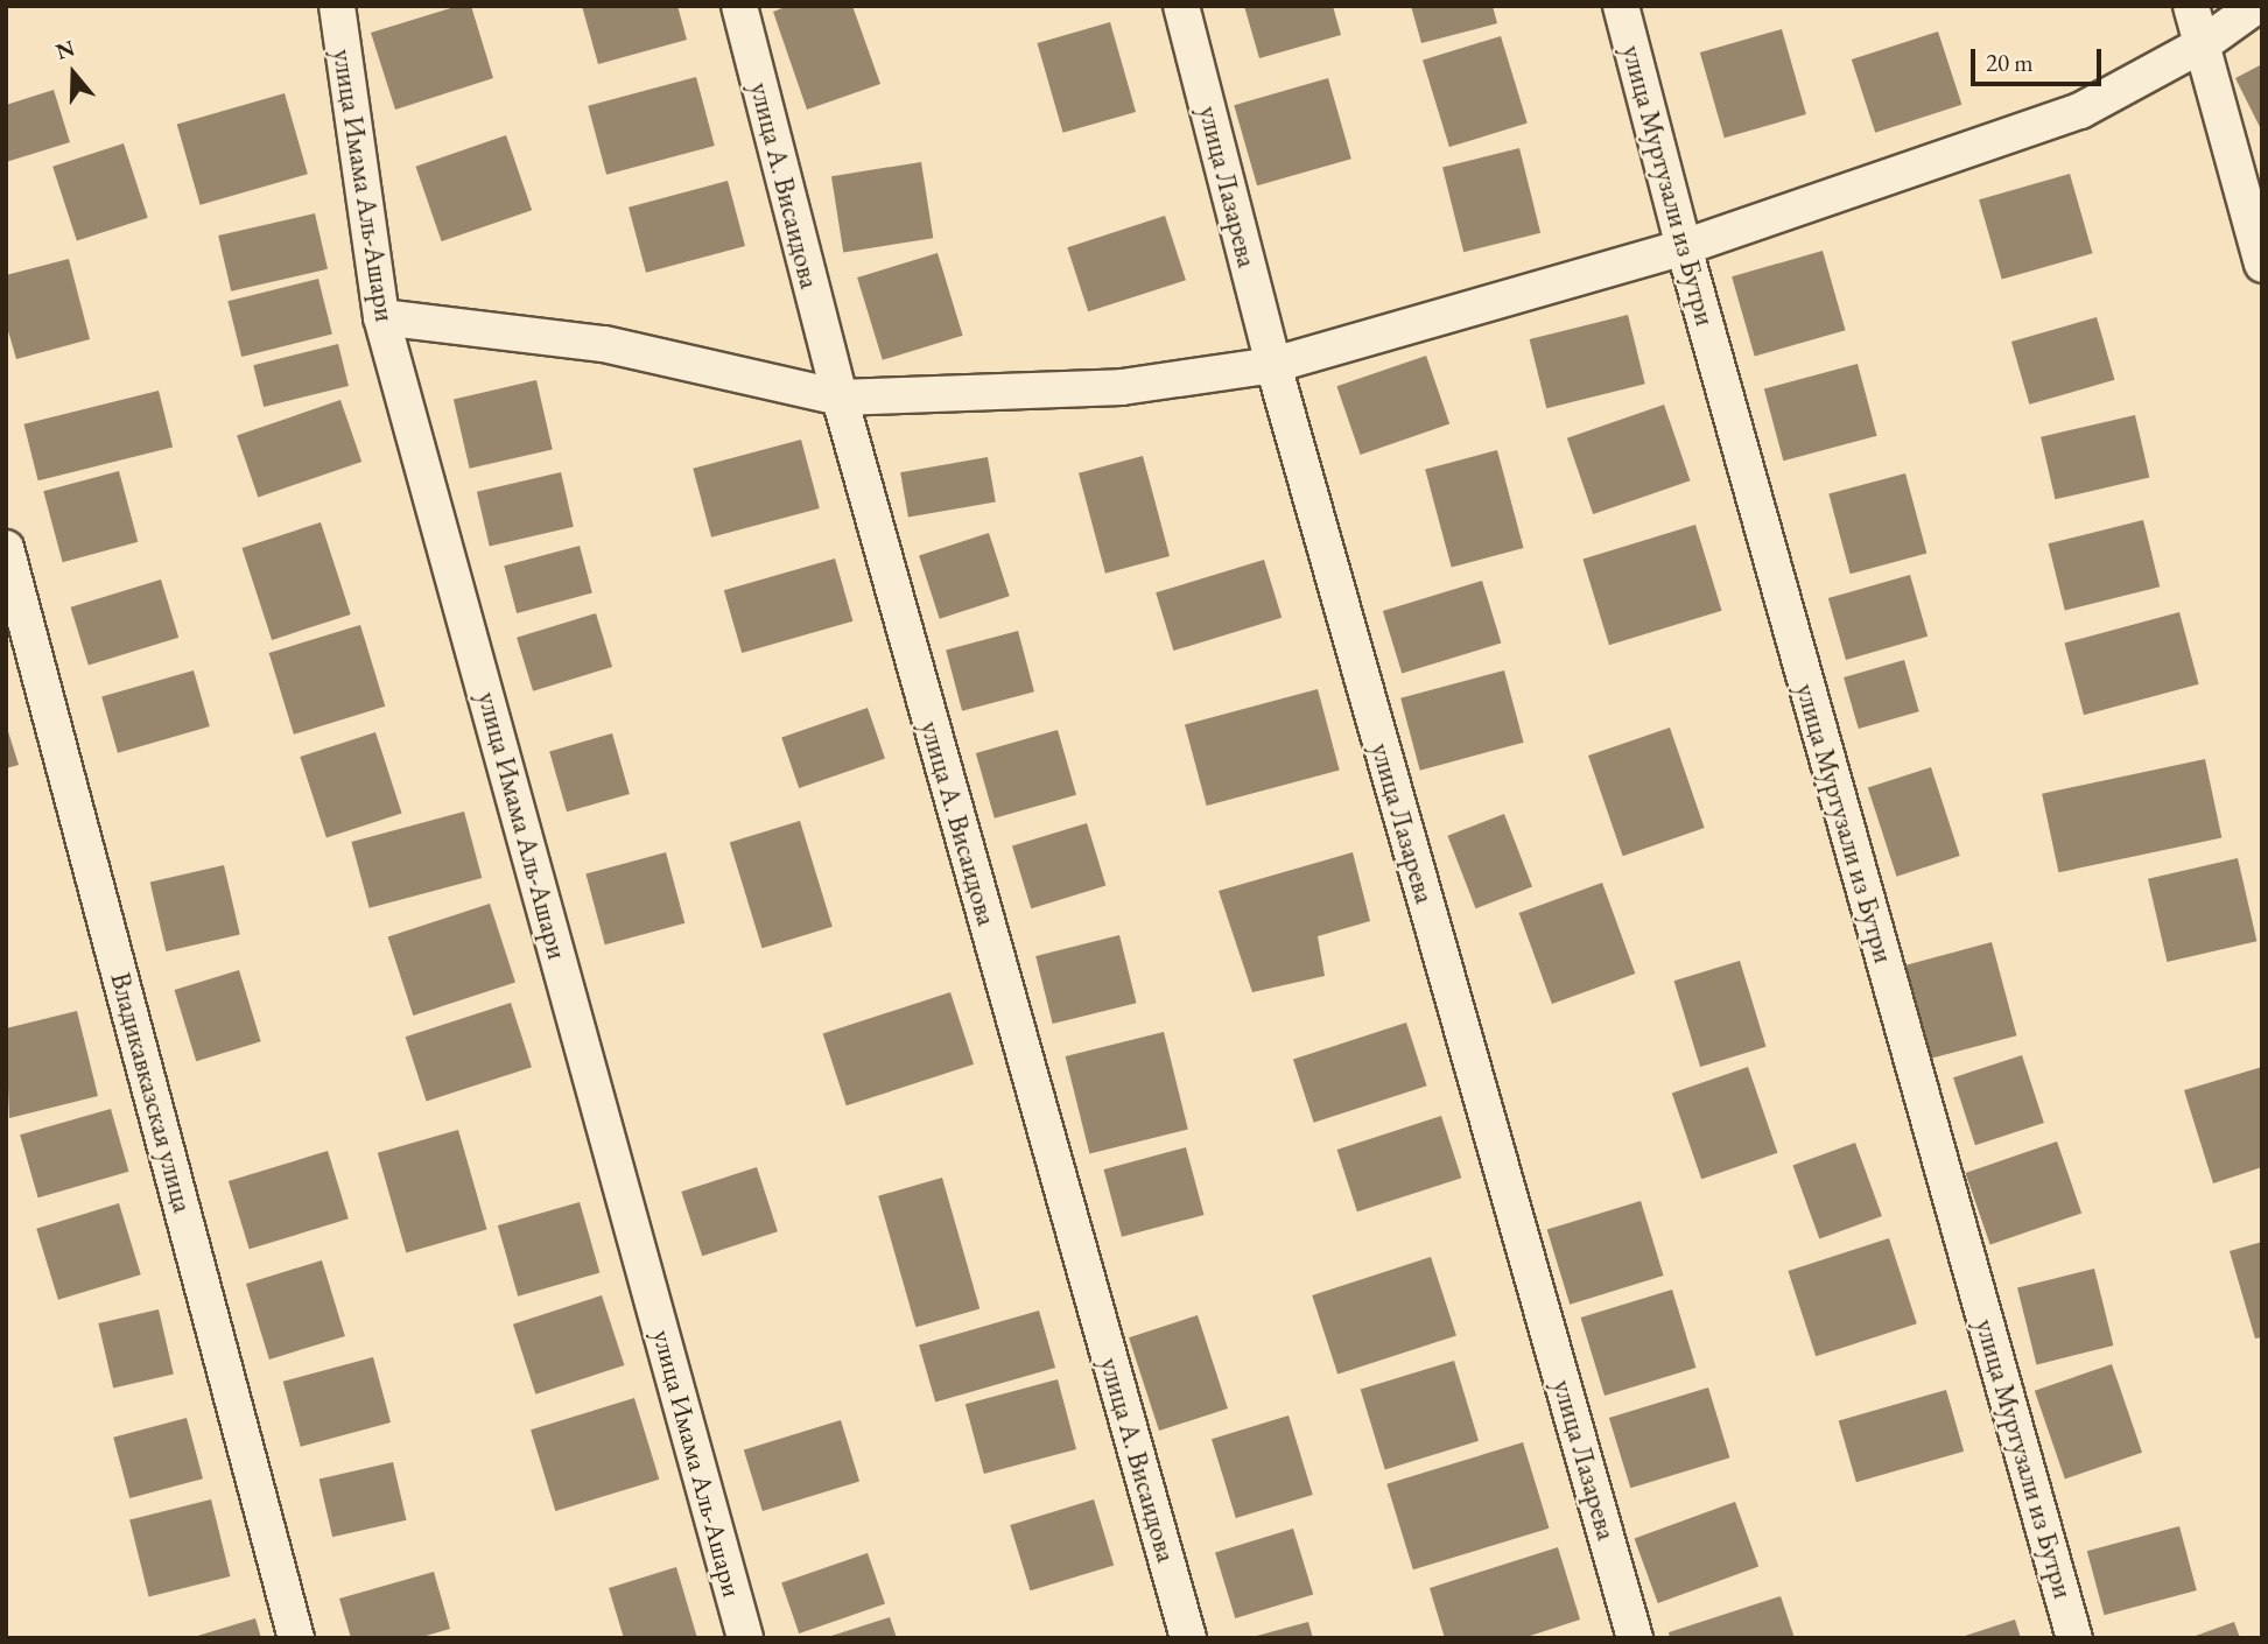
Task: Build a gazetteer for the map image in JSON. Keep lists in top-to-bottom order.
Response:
{
  "streets": {
    "street": [
      "улица Имама Аль-Ашари",
      "улица А. Висаидова",
      "улица Муртузали из Бутри",
      "улица Лазарева",
      "Владикавказская улица"
    ]
  },
  "scale_bar": "20 m",
  "north": "top"
}
